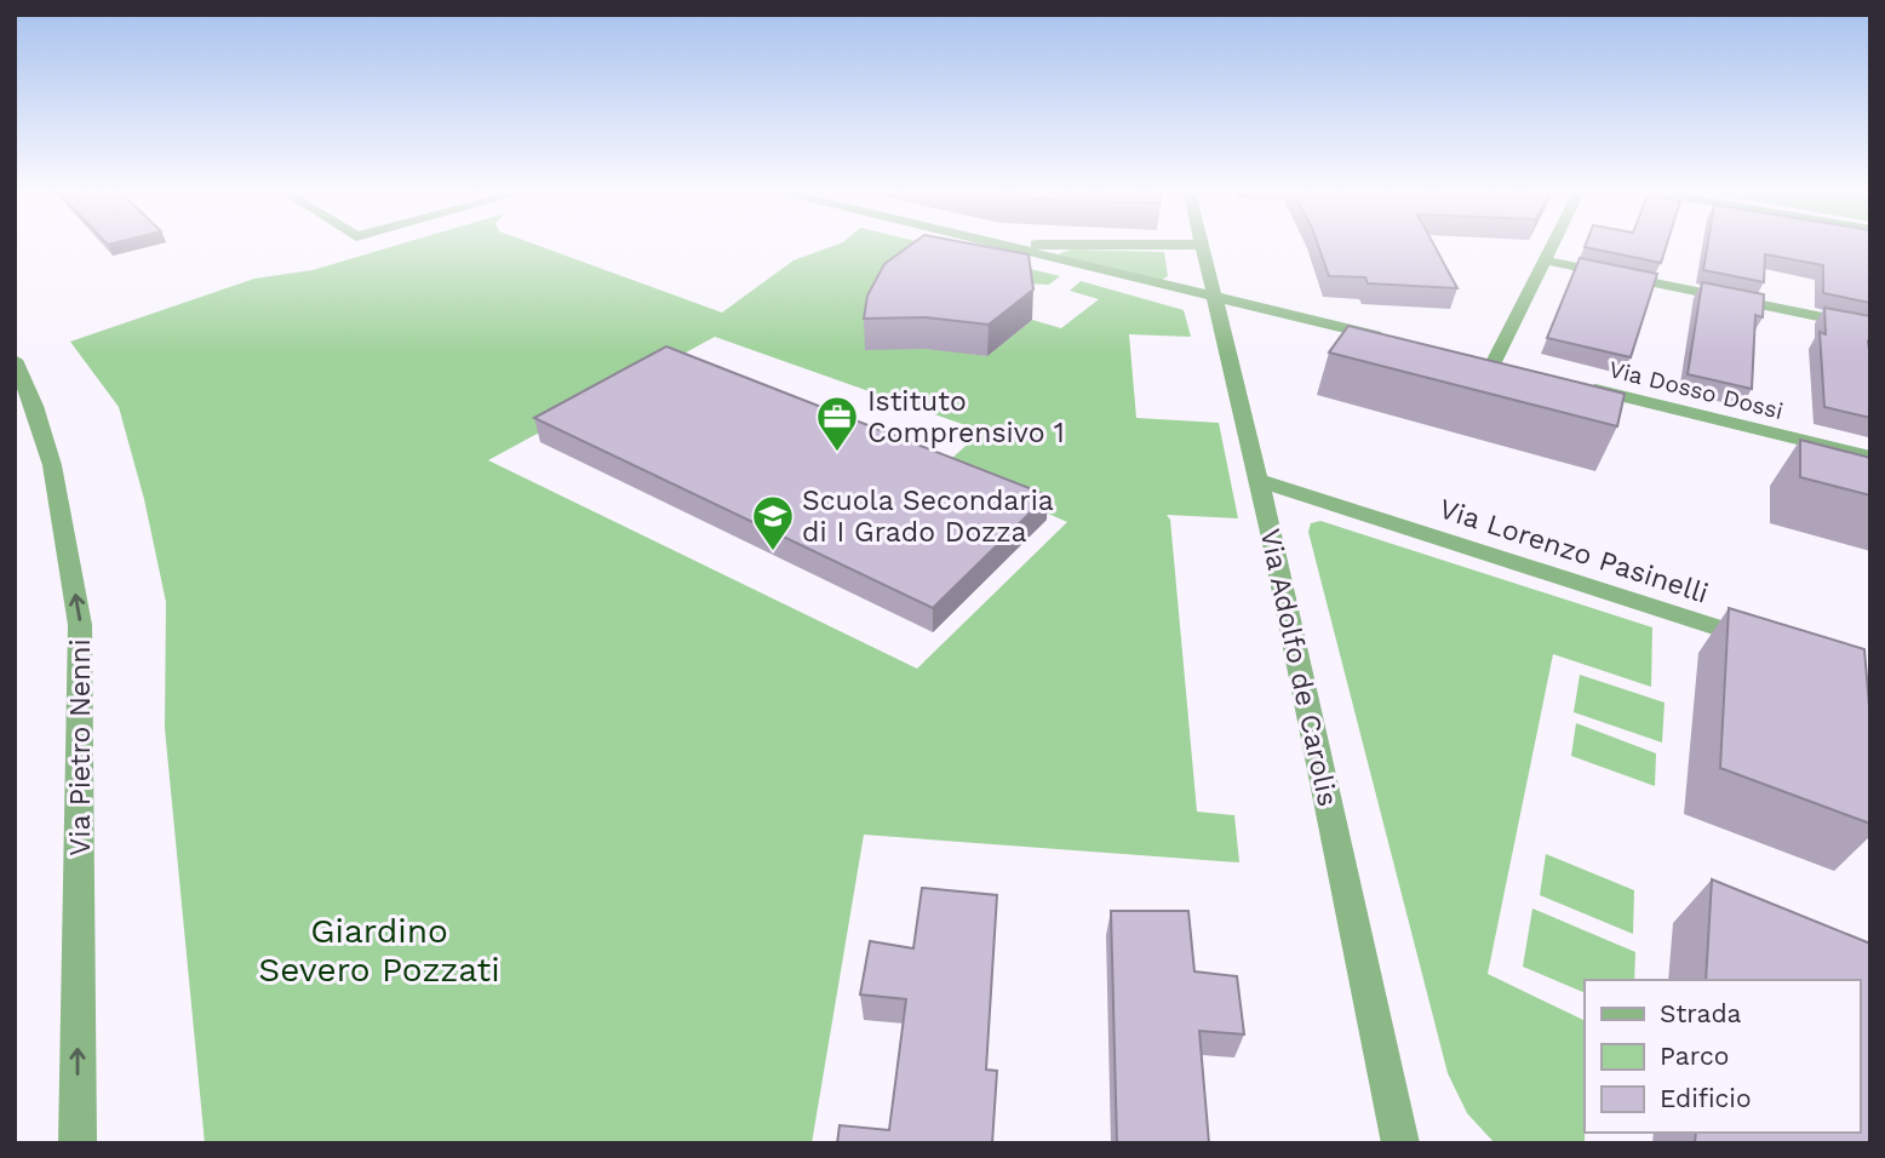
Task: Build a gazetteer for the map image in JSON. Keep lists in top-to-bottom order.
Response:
{
  "streets": {
    "street": [
      "Via Dosso Dossi",
      "Via Lorenzo Pasinelli",
      "Via Adolfo de Carolis",
      "Via Pietro Nenni"
    ]
  },
  "crossings": [
    ["Via Lorenzo Pasinelli", "Via Adolfo de Carolis"]
  ],
  "one_way": ["Via Pietro Nenni"],
  "parks": ["Giardino Severo Pozzati"],
  "places": {
    "office": ["Istituto Comprensivo 1"],
    "school or university": ["Scuola Secondaria di I Grado Dozza"]
  },
  "legend": ["Strada", "Parco", "Edificio"]
}
